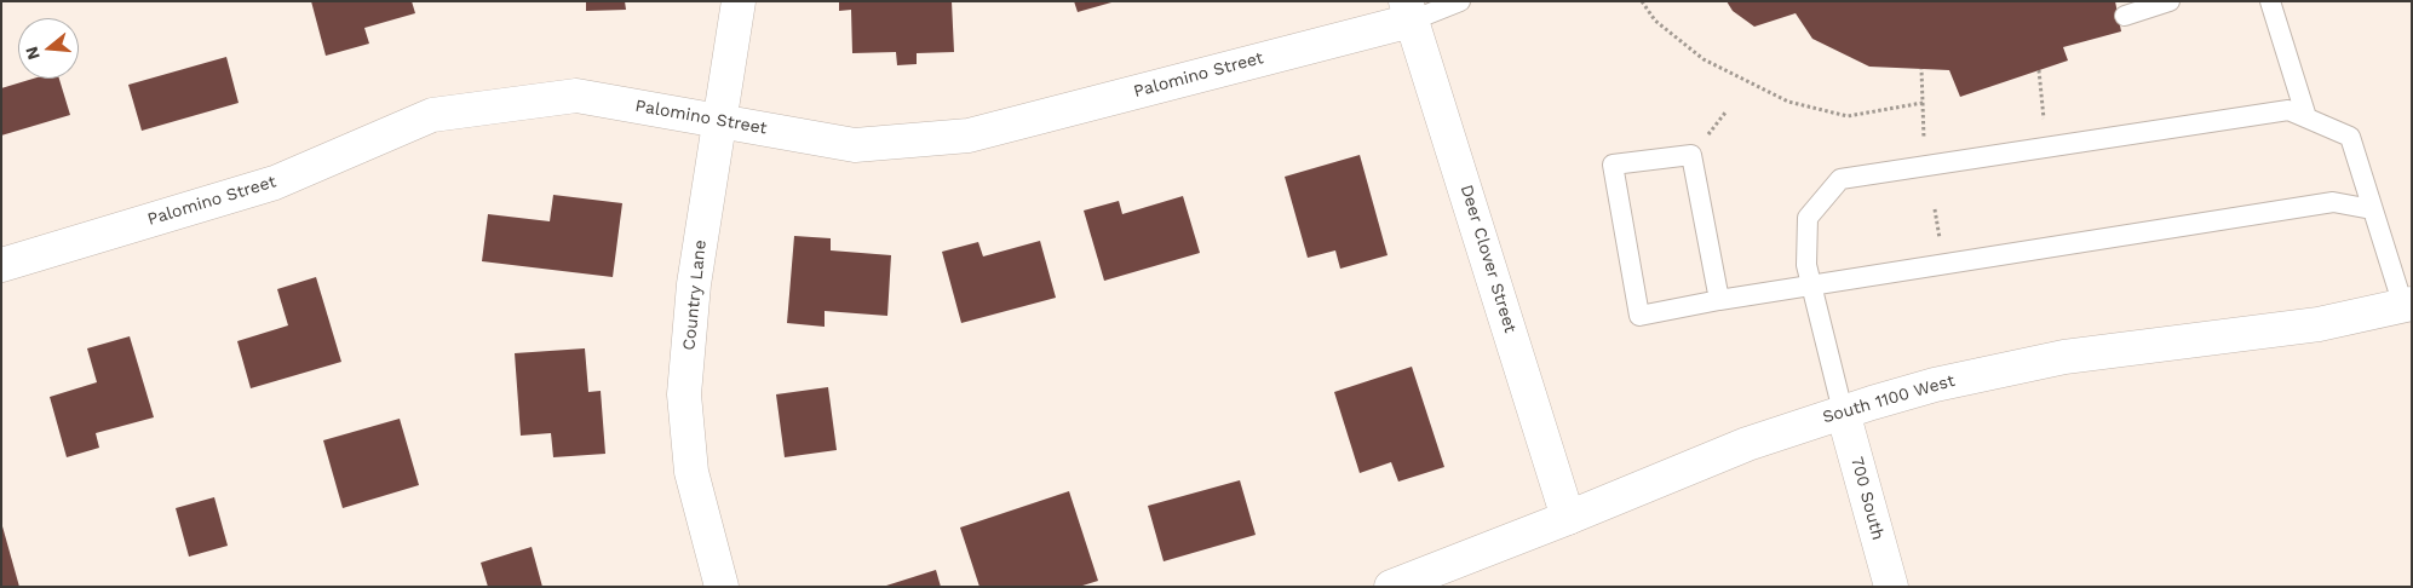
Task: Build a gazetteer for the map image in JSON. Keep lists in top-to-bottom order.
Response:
{
  "streets": {
    "street": [
      "Palomino Street",
      "Deer Clover Street",
      "Country Lane",
      "South 1100 West",
      "700 South"
    ]
  },
  "crossings": [
    ["Palomino Street", "Deer Clover Street"],
    ["Palomino Street", "Country Lane"],
    ["Deer Clover Street", "South 1100 West"],
    ["South 1100 West", "700 South"]
  ],
  "north": "left"
}
